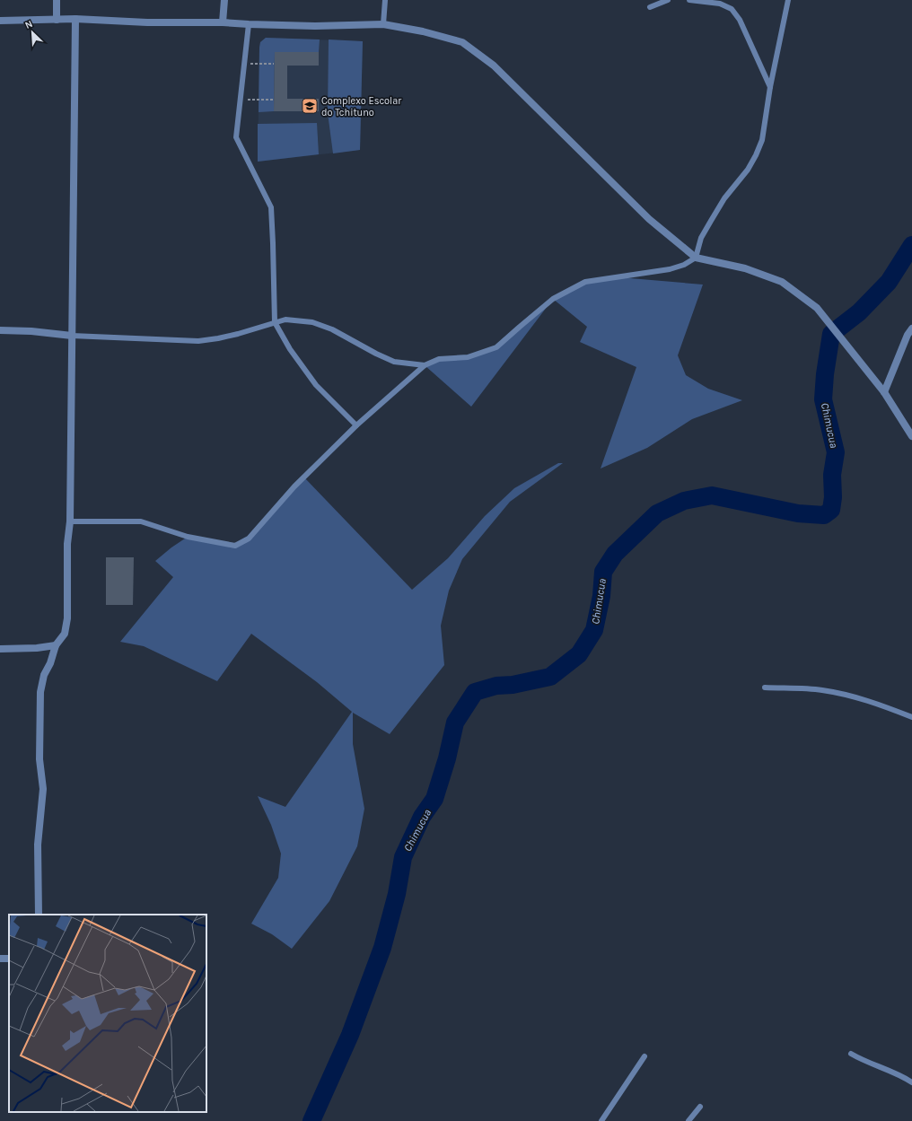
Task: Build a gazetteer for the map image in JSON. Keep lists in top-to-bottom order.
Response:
{
  "water": ["Chimucua"],
  "places": {
    "school or university": ["Complexo Escolar do Tchituno"]
  },
  "north": "top left"
}
